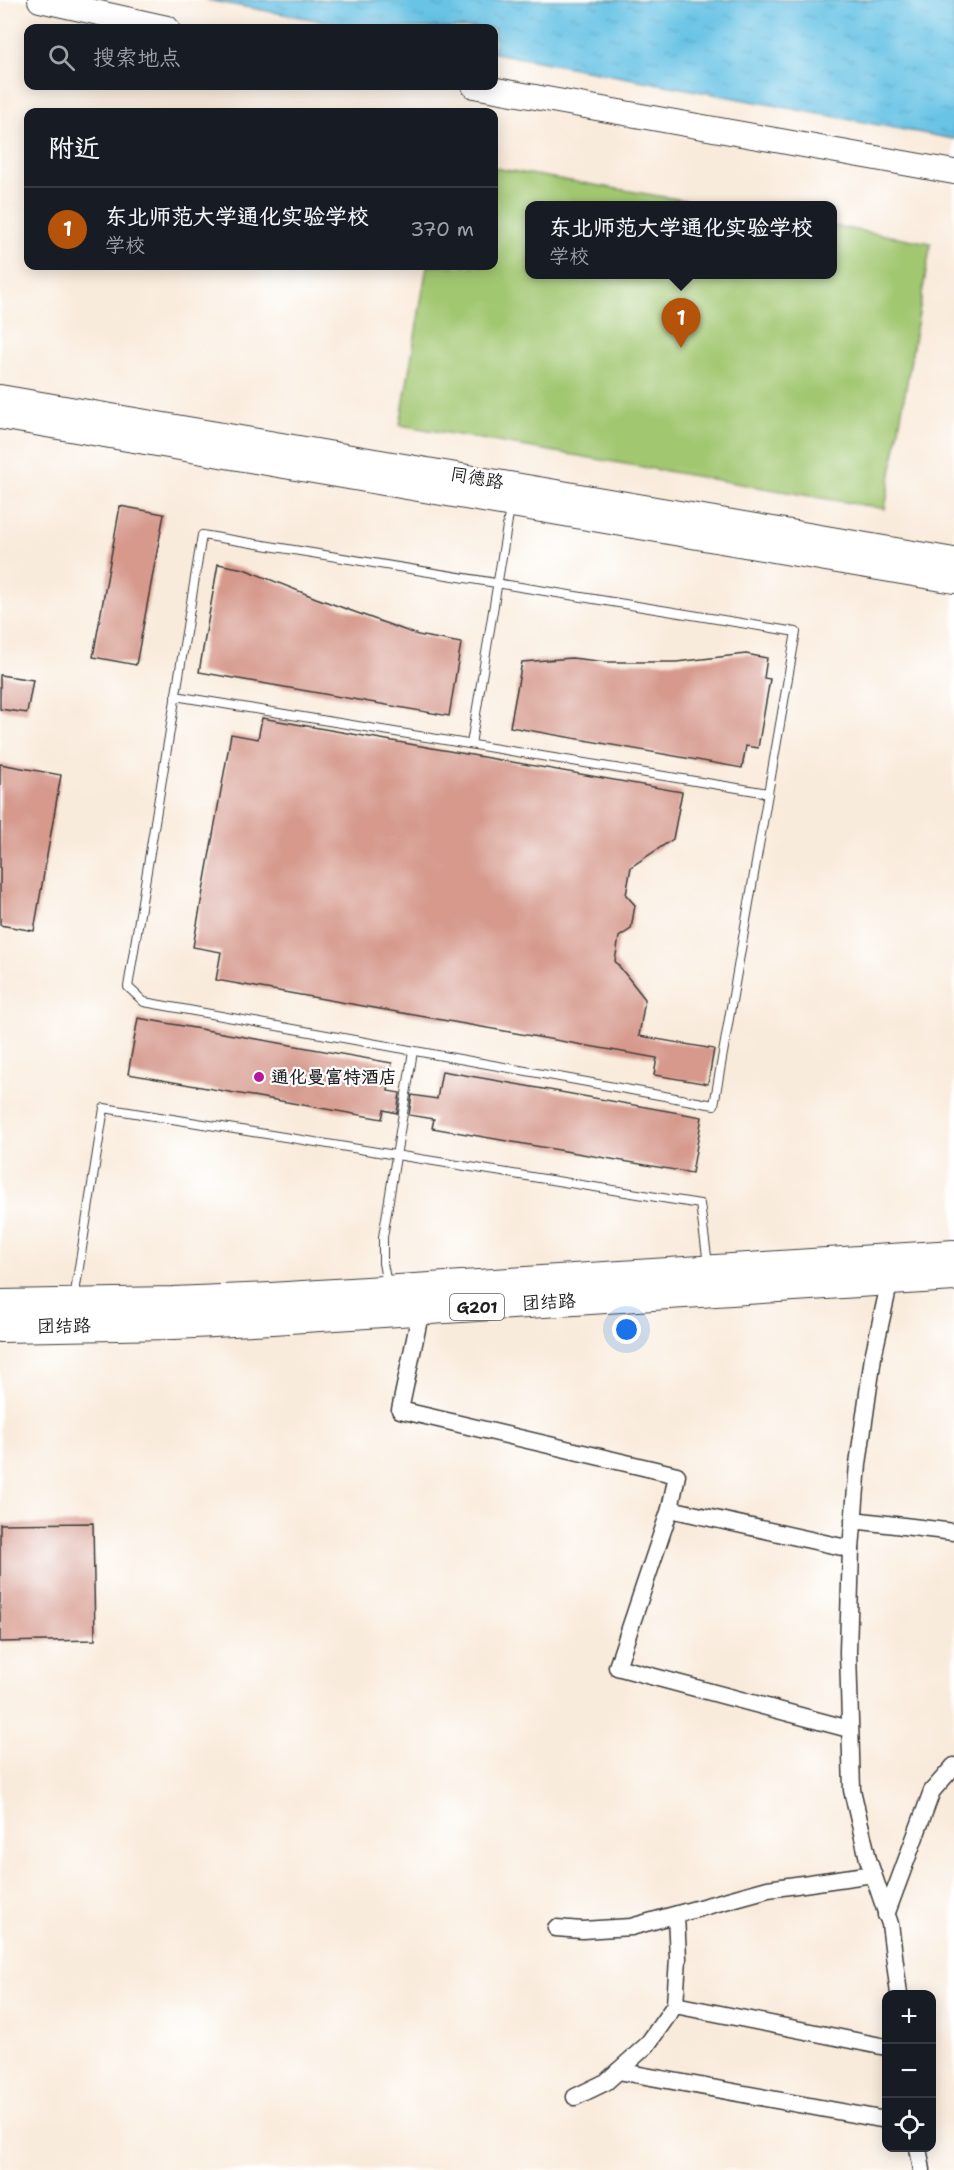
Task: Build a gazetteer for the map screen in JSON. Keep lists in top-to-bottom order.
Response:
{
  "streets": {
    "highway": ["团结路", "G201"],
    "main road": ["同德路"]
  },
  "places": ["通化曼富特酒店"],
  "page": {
    "search": "搜索地点",
    "heading": "附近",
    "list": [
      {
        "mark": "1",
        "name": "东北师范大学通化实验学校",
        "note": "学校",
        "value": "370 m"
      }
    ],
    "popup": ["东北师范大学通化实验学校", "学校"],
    "pins": "1",
    "map_buttons": ["+", "−"]
  }
}
